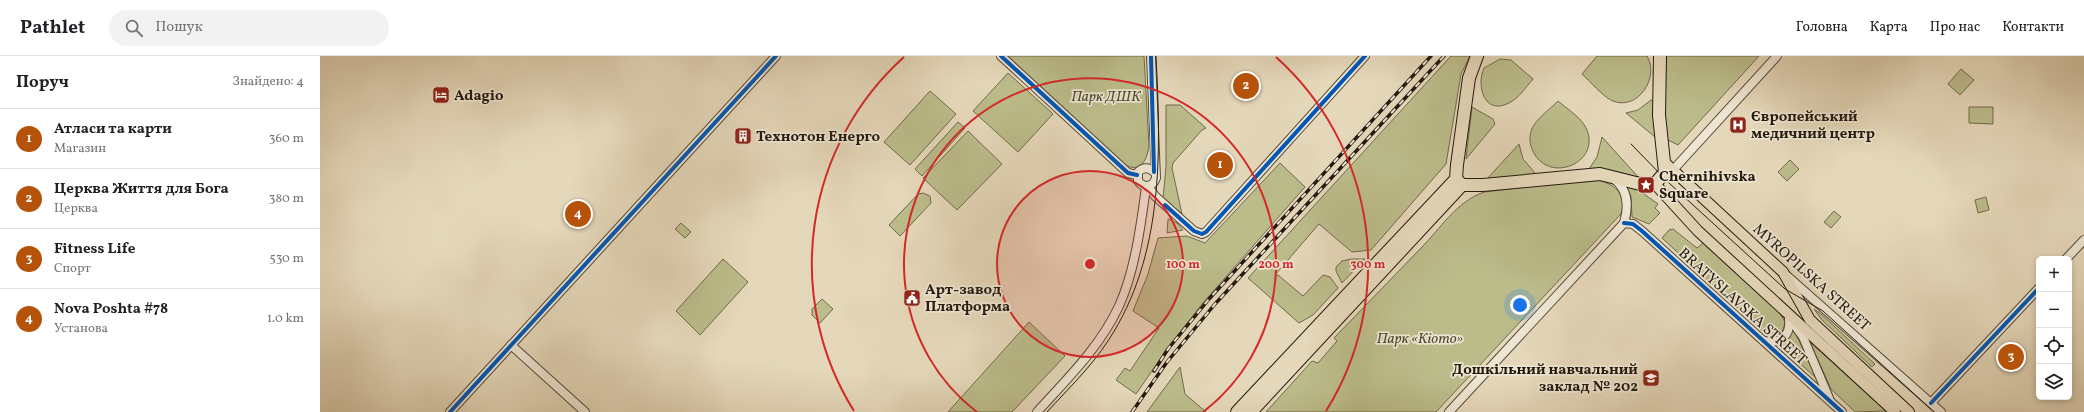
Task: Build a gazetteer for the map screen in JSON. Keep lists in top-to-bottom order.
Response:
{
  "streets": {
    "main road": ["MYROPILSKA STREET", "BRATYSLAVSKA STREET"]
  },
  "parks": ["Парк ДШК", "Парк «Кіото»"],
  "places": {
    "hotel": ["Adagio"],
    "hospital": ["Європейський медичний центр"],
    "building": ["Технотон Енерго"],
    "place": ["Chernihivska Square"],
    "public building": ["Арт-завод Платформа"],
    "school or university": ["Дошкільний навчальний заклад № 202"]
  },
  "page": {
    "header": "Pathlet",
    "search": "Пошук",
    "nav": [
      "Головна",
      "Карта",
      "Про нас",
      "Контакти"
    ],
    "heading": ["Поруч", "Знайдено: 4"],
    "pins": [
      "2",
      "1",
      "4",
      "3"
    ],
    "list": [
      {
        "mark": "1",
        "name": "Атласи та карти",
        "note": "Магазин",
        "value": "360 m"
      },
      {
        "mark": "2",
        "name": "Церква Життя для Бога",
        "note": "Церква",
        "value": "380 m"
      },
      {
        "mark": "3",
        "name": "Fitness Life",
        "note": "Спорт",
        "value": "530 m"
      },
      {
        "mark": "4",
        "name": "Nova Poshta #78",
        "note": "Установа",
        "value": "1.0 km"
      }
    ],
    "map_buttons": ["+", "−"]
  },
  "rings": ["100 m", "200 m", "300 m"]
}
